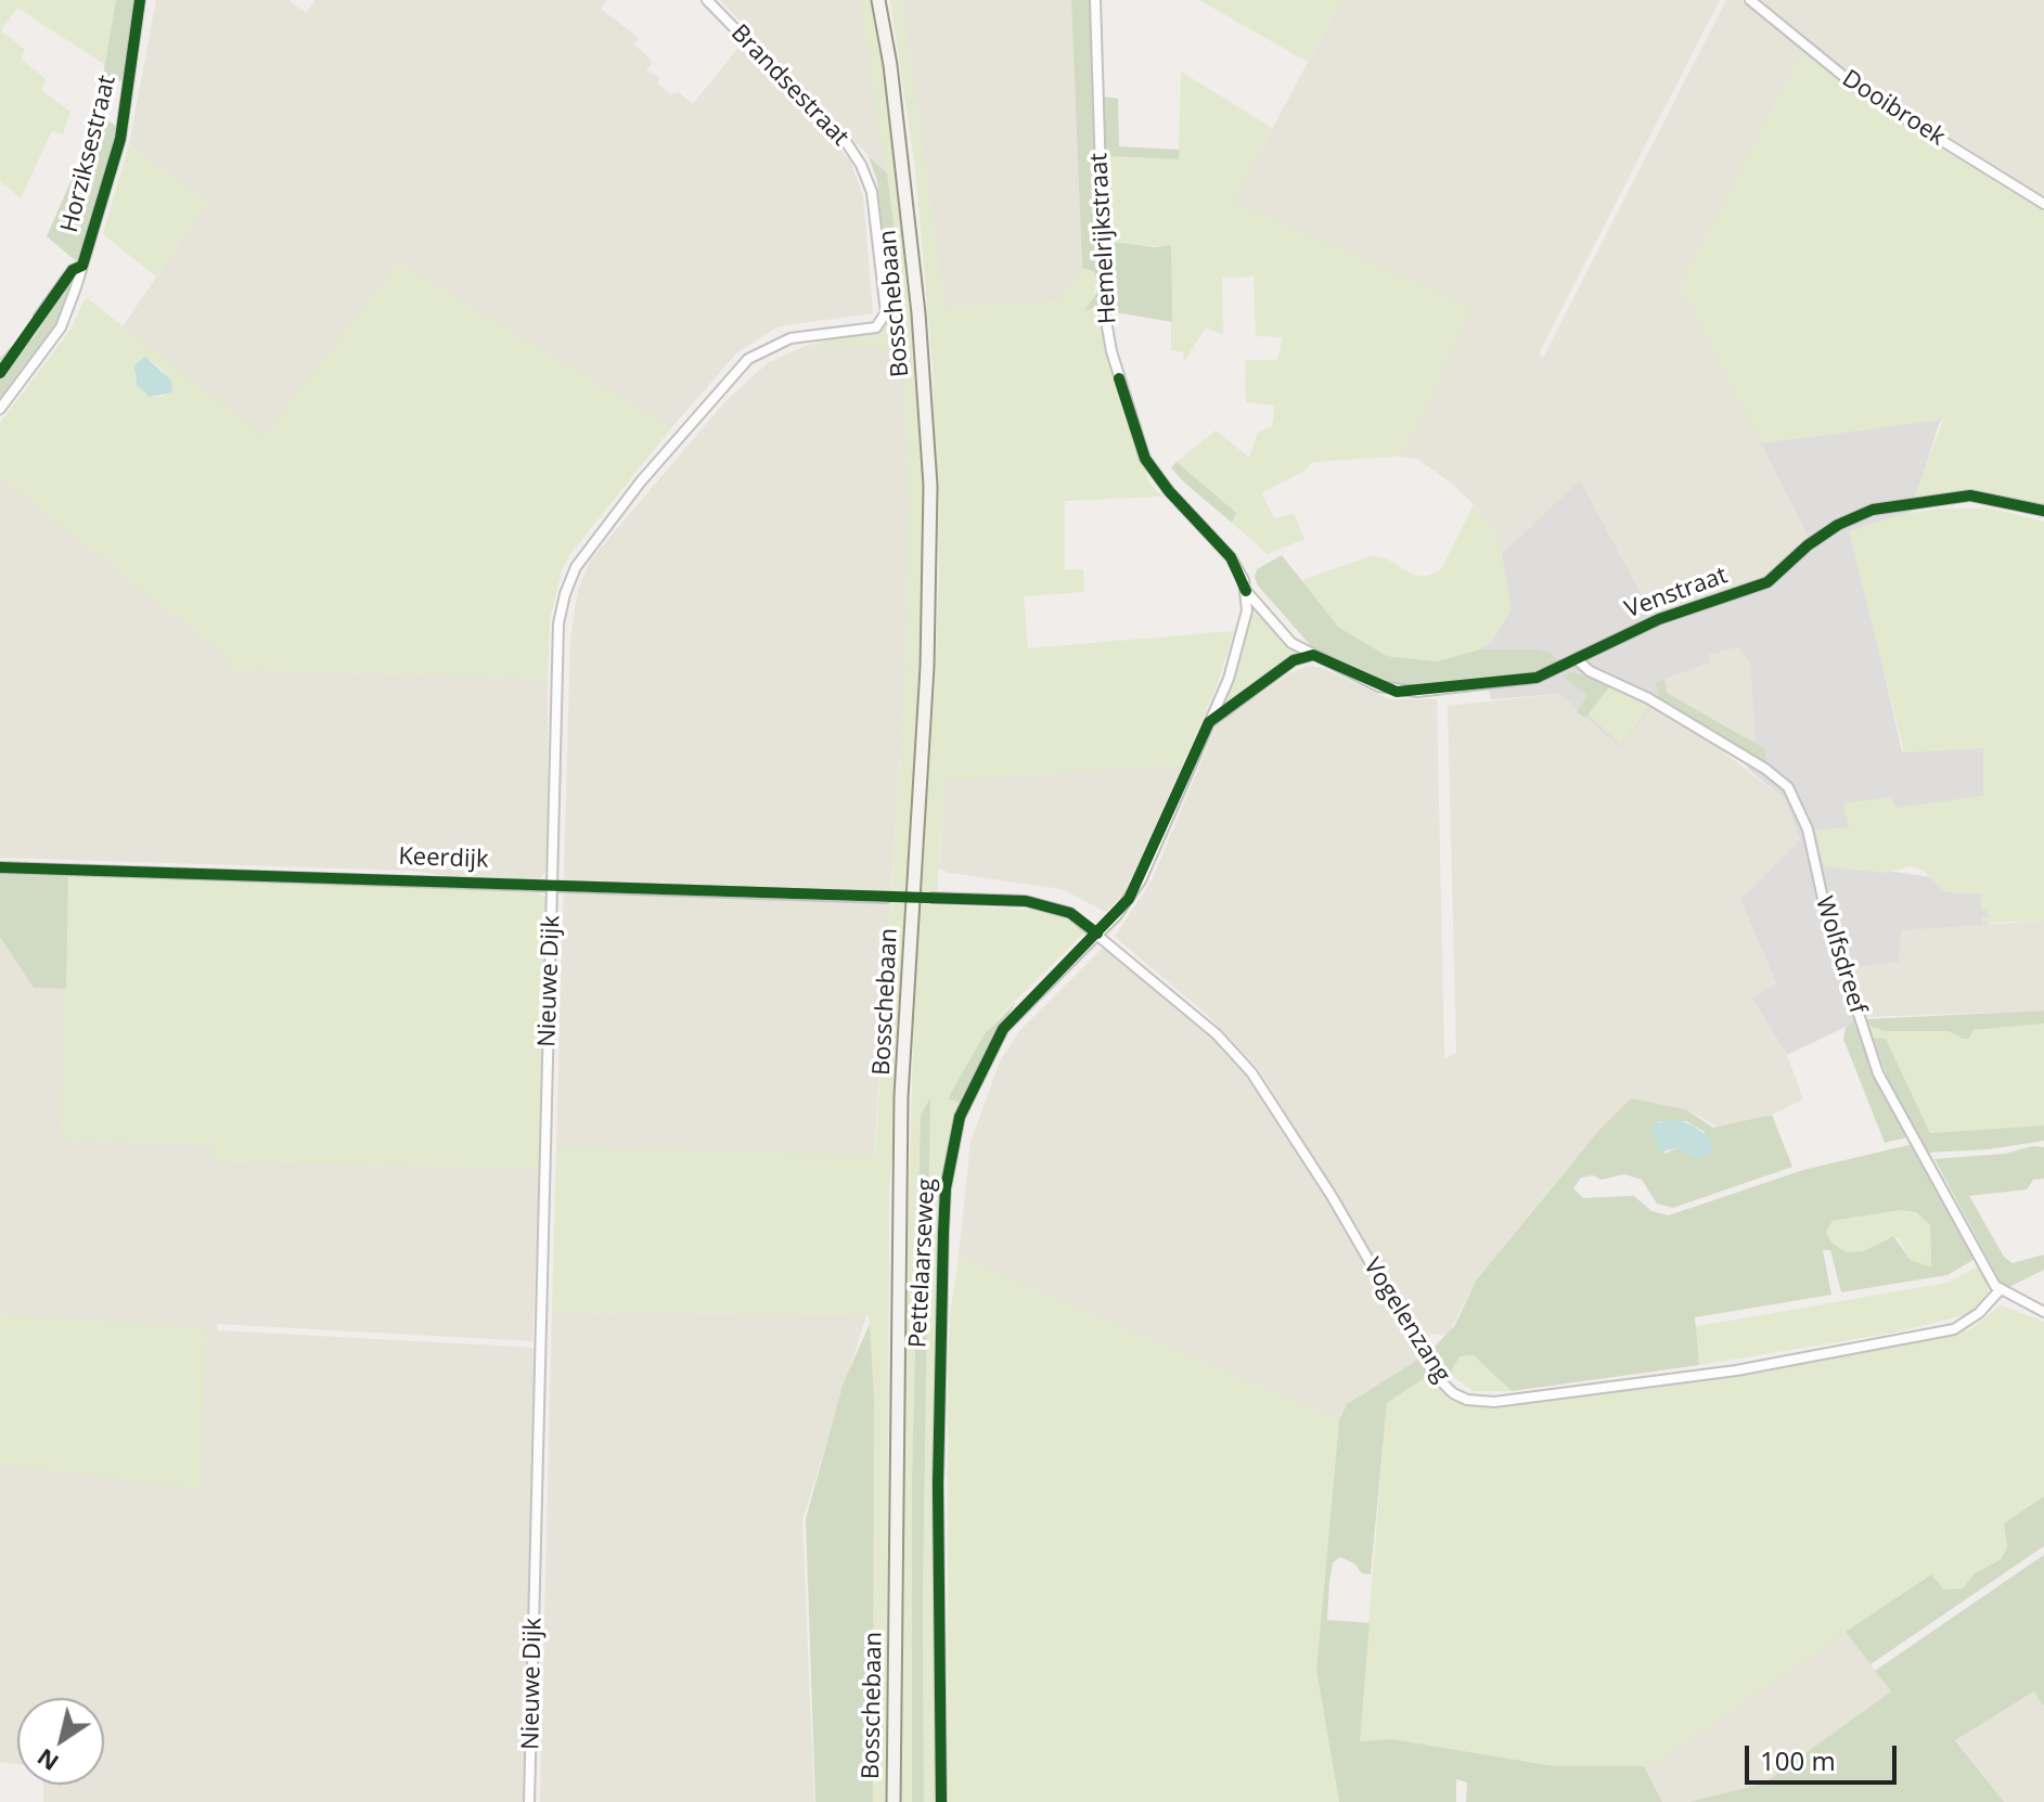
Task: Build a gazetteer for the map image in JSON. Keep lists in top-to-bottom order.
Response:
{
  "streets": {
    "main road": ["Bosschebaan"],
    "street": [
      "Brandsestraat",
      "Dooibroek",
      "Horziksestraat",
      "Hemelrijkstraat",
      "Venstraat",
      "Keerdijk",
      "Wolfsdreef",
      "Nieuwe Dijk",
      "Pettelaarseweg",
      "Vogelenzang"
    ]
  },
  "crossings": [
    ["Brandsestraat", "Nieuwe Dijk"],
    ["Hemelrijkstraat", "Venstraat"],
    ["Hemelrijkstraat", "Pettelaarseweg"],
    ["Venstraat", "Wolfsdreef"],
    ["Venstraat", "Pettelaarseweg"],
    ["Keerdijk", "Nieuwe Dijk"],
    ["Wolfsdreef", "Vogelenzang"],
    ["Pettelaarseweg", "Vogelenzang"]
  ],
  "scale_bar": "100 m",
  "north": "bottom left"
}
